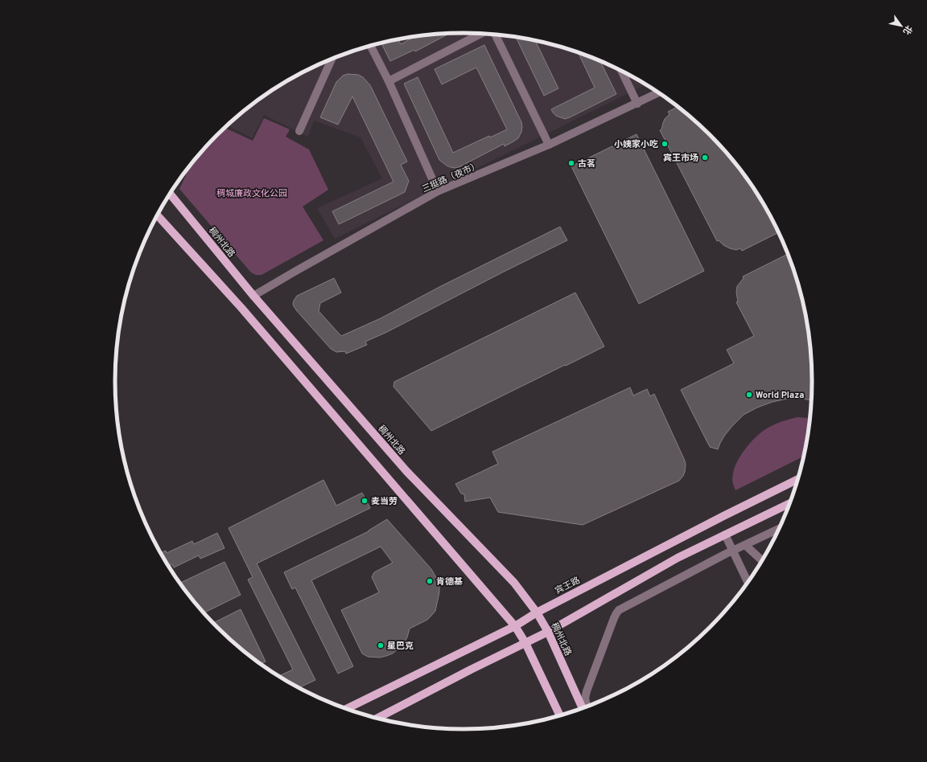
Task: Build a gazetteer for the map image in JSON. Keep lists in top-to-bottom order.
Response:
{
  "streets": {
    "main road": ["稠州北路", "宾王路"],
    "street": ["三挺路（夜市）"]
  },
  "crossings": [
    ["三挺路（夜市）", "稠州北路"],
    ["稠州北路", "宾王路"]
  ],
  "parks": ["稠城廉政文化公园"],
  "places": [
    "小姨家小吃",
    "宾王市场",
    "古茗",
    "World Plaza",
    "麦当劳",
    "肯德基",
    "星巴克"
  ],
  "north": "bottom right"
}
